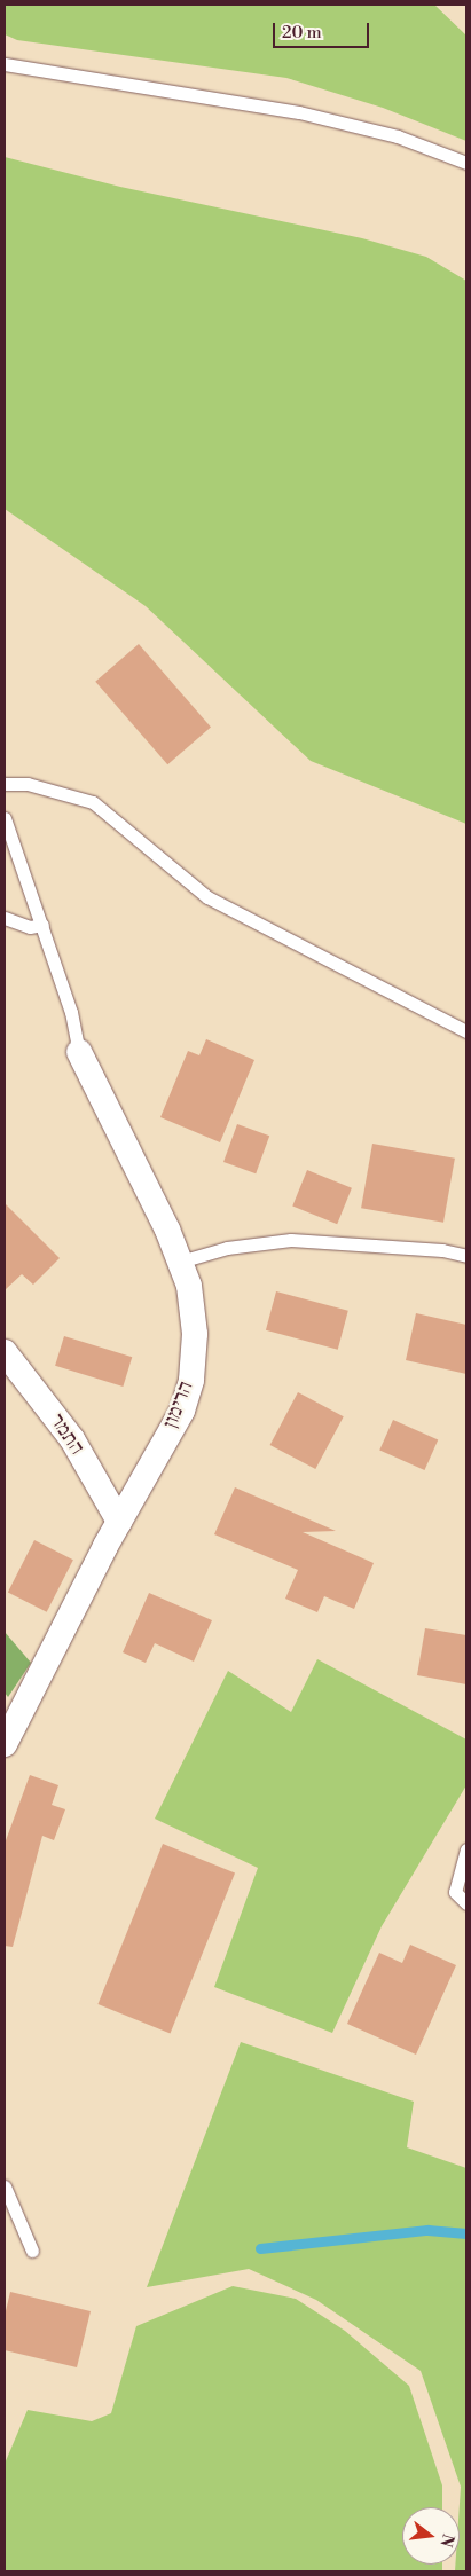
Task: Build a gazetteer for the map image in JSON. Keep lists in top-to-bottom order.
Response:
{
  "streets": {
    "street": ["הרימון", "התמר"]
  },
  "crossings": [
    ["הרימון", "התמר"]
  ],
  "scale_bar": "20 m",
  "north": "right"
}
